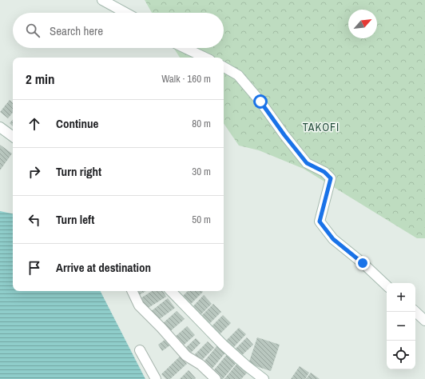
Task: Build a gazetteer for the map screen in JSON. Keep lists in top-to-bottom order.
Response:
{
  "districts": ["TAKOFI"],
  "north": "top right",
  "page": {
    "search": "Search here",
    "heading": ["2 min", "Walk · 160 m"],
    "list": [
      ["Continue", "80 m"],
      ["Turn right", "30 m"],
      ["Turn left", "50 m"],
      "Arrive at destination"
    ],
    "map_buttons": ["+", "−"]
  }
}
